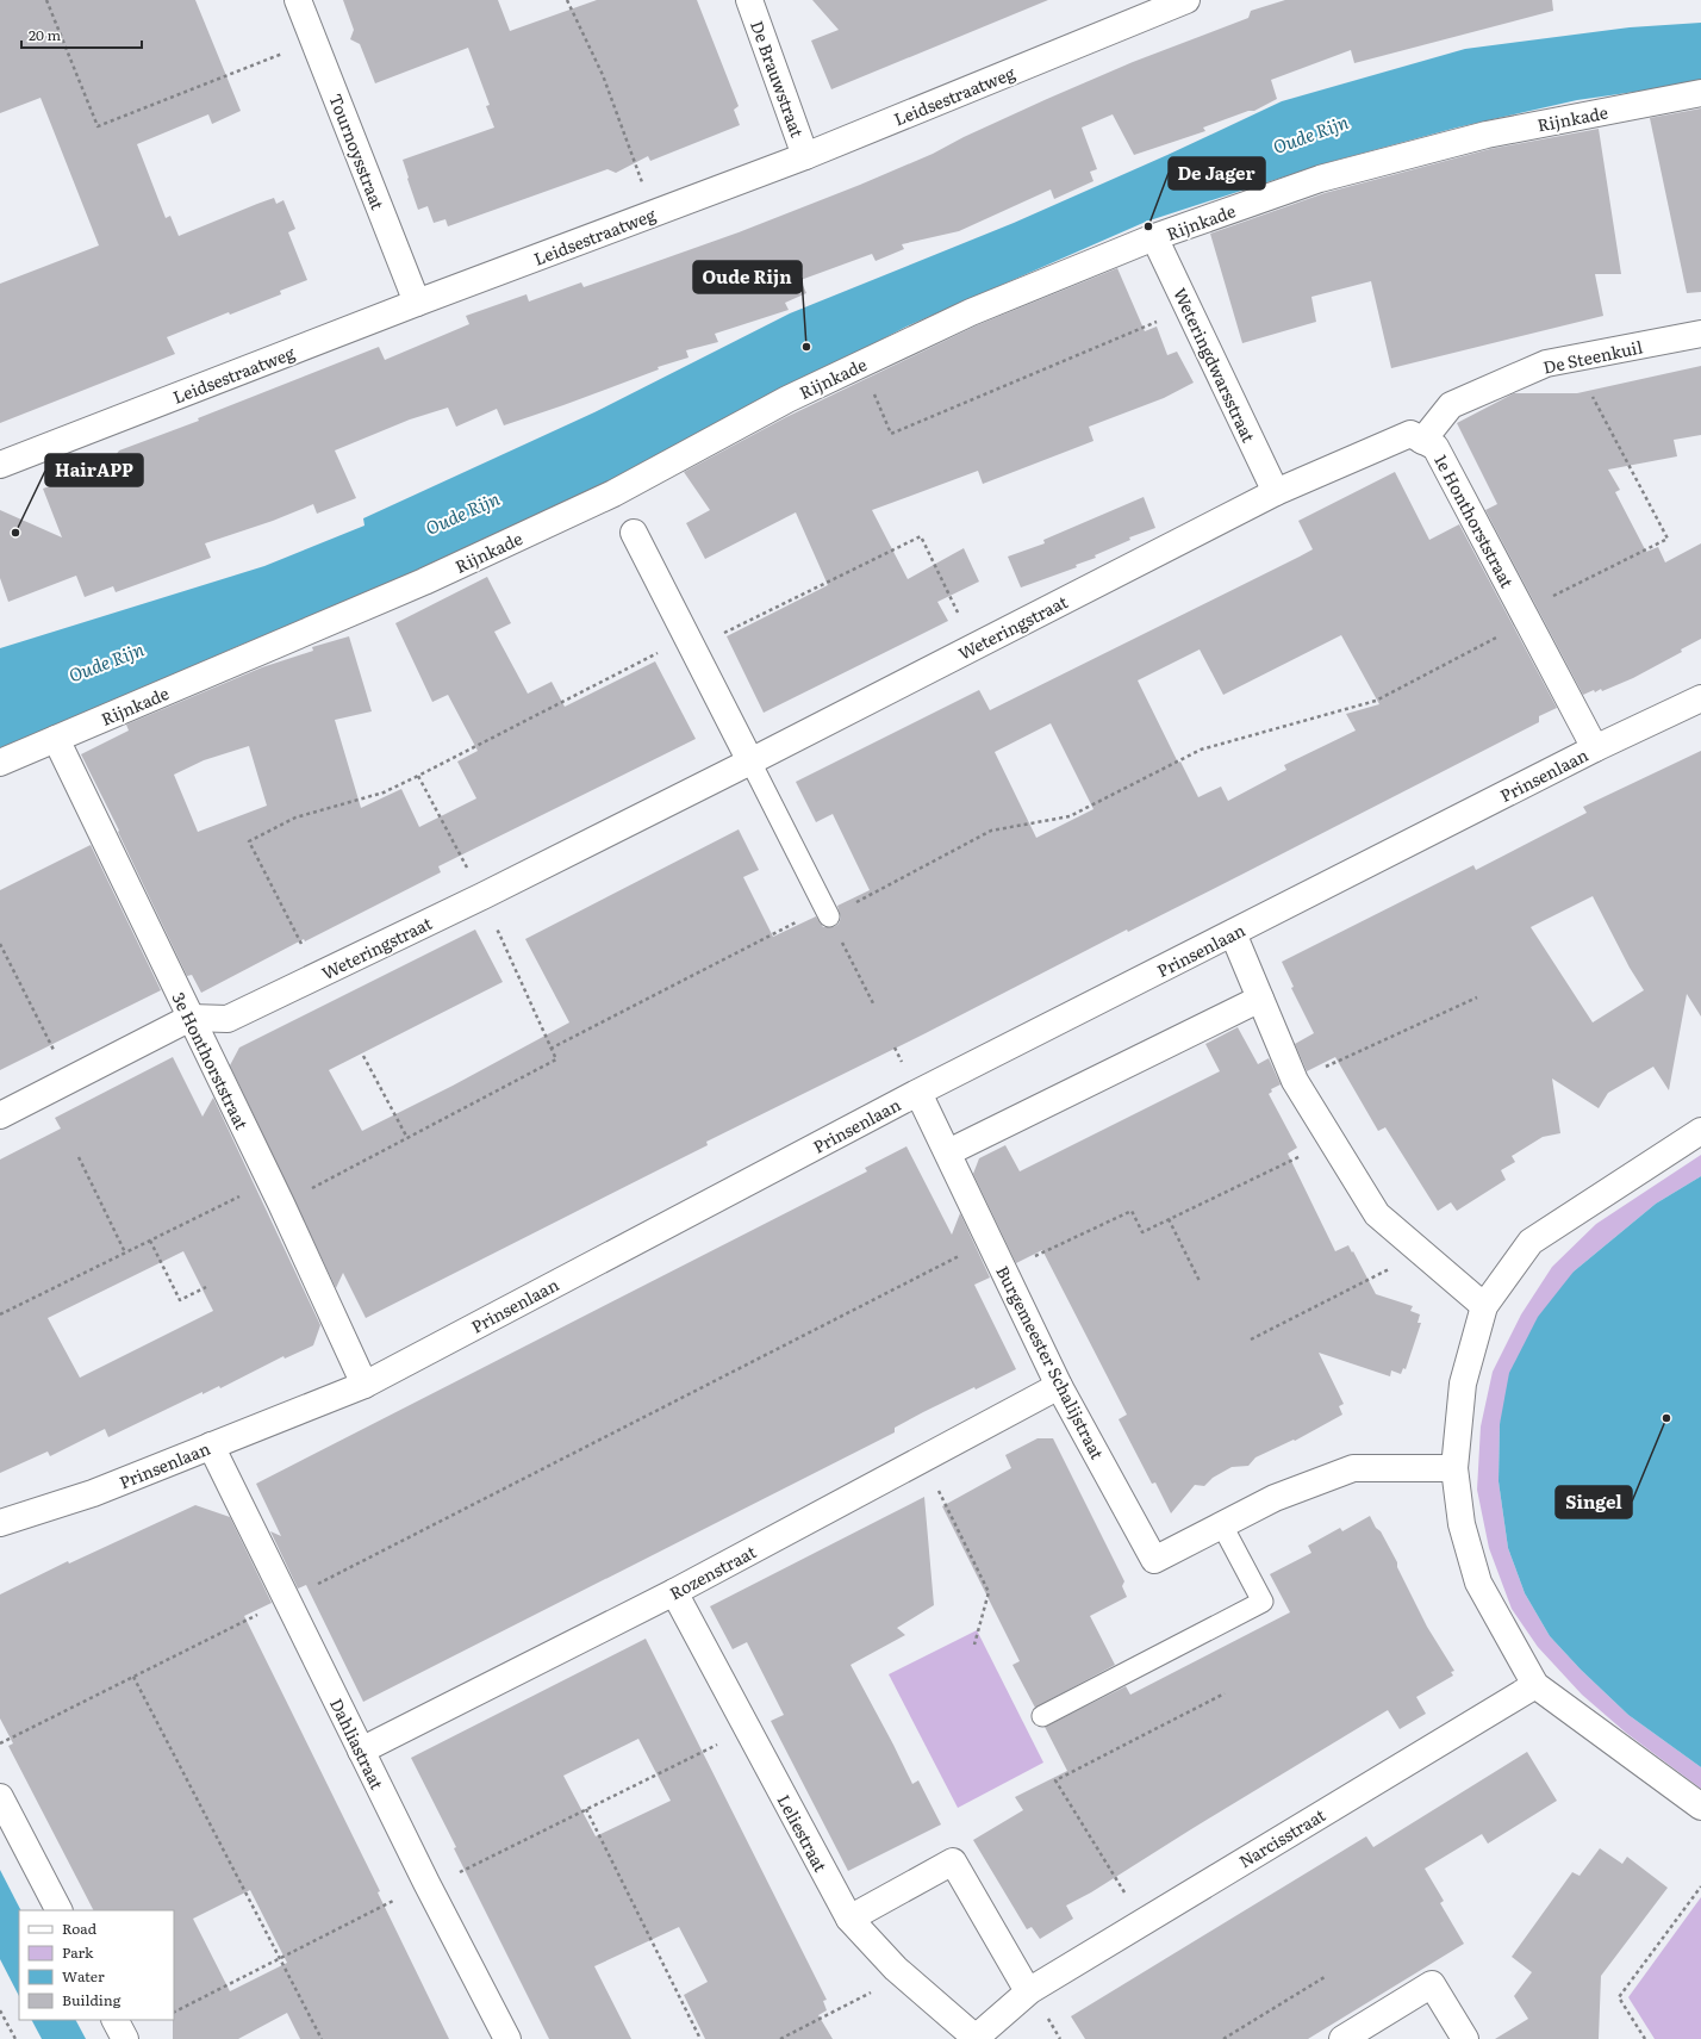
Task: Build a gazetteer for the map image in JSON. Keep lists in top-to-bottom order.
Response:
{
  "streets": {
    "street": [
      "De Brauwstraat",
      "Leidsestraatweg",
      "Rijnkade",
      "Tournoysstraat",
      "De Steenkuil",
      "Weteringdwarsstraat",
      "1e Honthorststraat",
      "Weteringstraat",
      "Prinsenlaan",
      "3e Honthorststraat",
      "Burgemeester Schalijstraat",
      "Rozenstraat",
      "Dahliastraat",
      "Leliestraat",
      "Narcisstraat"
    ]
  },
  "crossings": [
    ["De Brauwstraat", "Leidsestraatweg"],
    ["Leidsestraatweg", "Tournoysstraat"],
    ["Rijnkade", "Weteringdwarsstraat"],
    ["Rijnkade", "3e Honthorststraat"],
    ["De Steenkuil", "1e Honthorststraat"],
    ["Weteringdwarsstraat", "1e Honthorststraat"],
    ["Weteringdwarsstraat", "Weteringstraat"],
    ["1e Honthorststraat", "Weteringstraat"],
    ["1e Honthorststraat", "Prinsenlaan"],
    ["Weteringstraat", "3e Honthorststraat"],
    ["Prinsenlaan", "3e Honthorststraat"],
    ["Prinsenlaan", "Burgemeester Schalijstraat"],
    ["Prinsenlaan", "Dahliastraat"],
    ["Burgemeester Schalijstraat", "Rozenstraat"],
    ["Rozenstraat", "Dahliastraat"],
    ["Rozenstraat", "Leliestraat"],
    ["Leliestraat", "Narcisstraat"]
  ],
  "water": ["Oude Rijn"],
  "places": [
    "De Jager",
    "Oude Rijn",
    "HairAPP",
    "Singel"
  ],
  "legend": [
    "Road",
    "Park",
    "Water",
    "Building"
  ],
  "scale_bar": "20 m"
}
